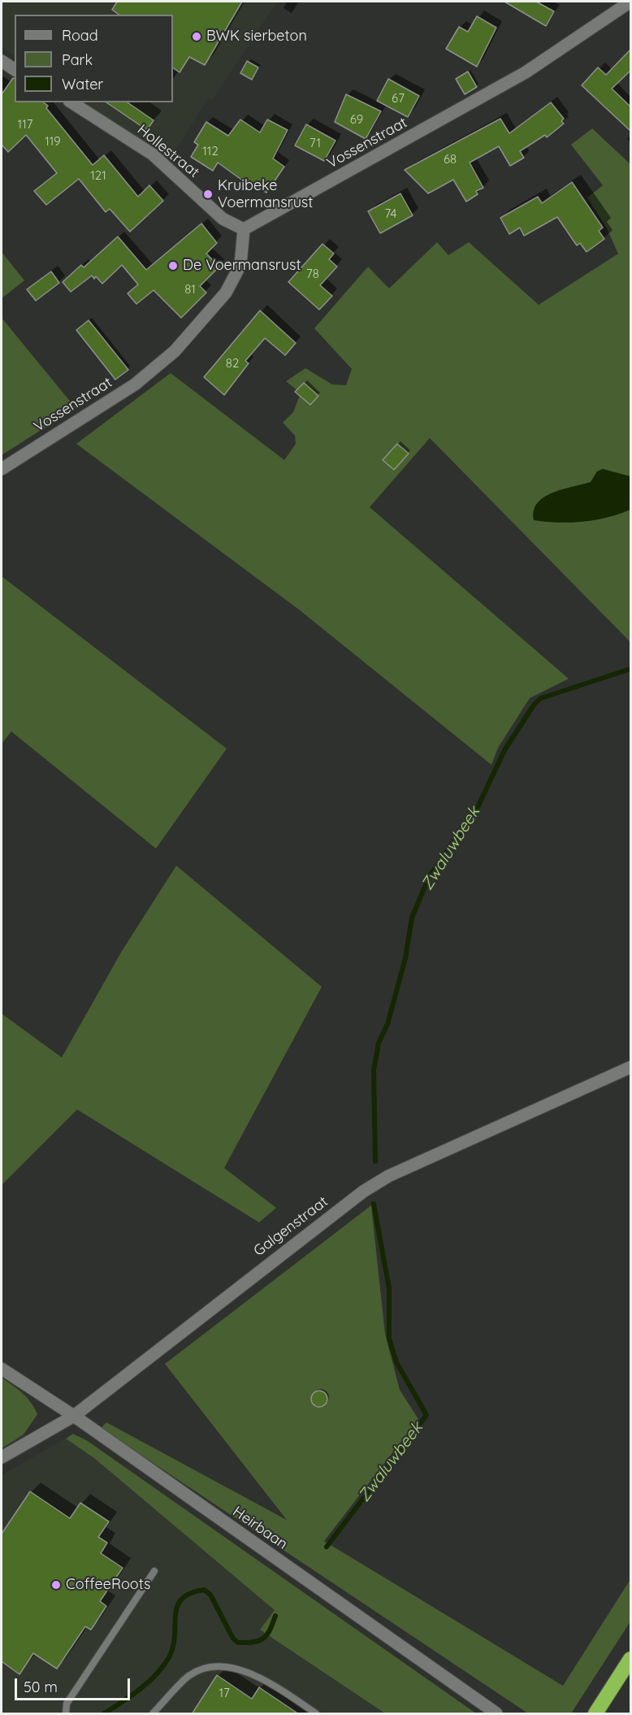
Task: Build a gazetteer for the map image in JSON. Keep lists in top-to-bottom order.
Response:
{
  "streets": {
    "street": [
      "Vossenstraat",
      "Hollestraat",
      "Galgenstraat",
      "Heirbaan"
    ]
  },
  "crossings": [
    ["Vossenstraat", "Hollestraat"],
    ["Galgenstraat", "Heirbaan"]
  ],
  "water": ["Zwaluwbeek"],
  "places": [
    "BWK sierbeton",
    "Kruibeke Voermansrust",
    "De Voermansrust",
    "CoffeeRoots"
  ],
  "house_numbers": [
    "67",
    "69",
    "117",
    "119",
    "71",
    "112",
    "68",
    "121",
    "74",
    "78",
    "81",
    "82",
    "17"
  ],
  "legend": ["Road", "Park", "Water"],
  "scale_bar": "50 m"
}
